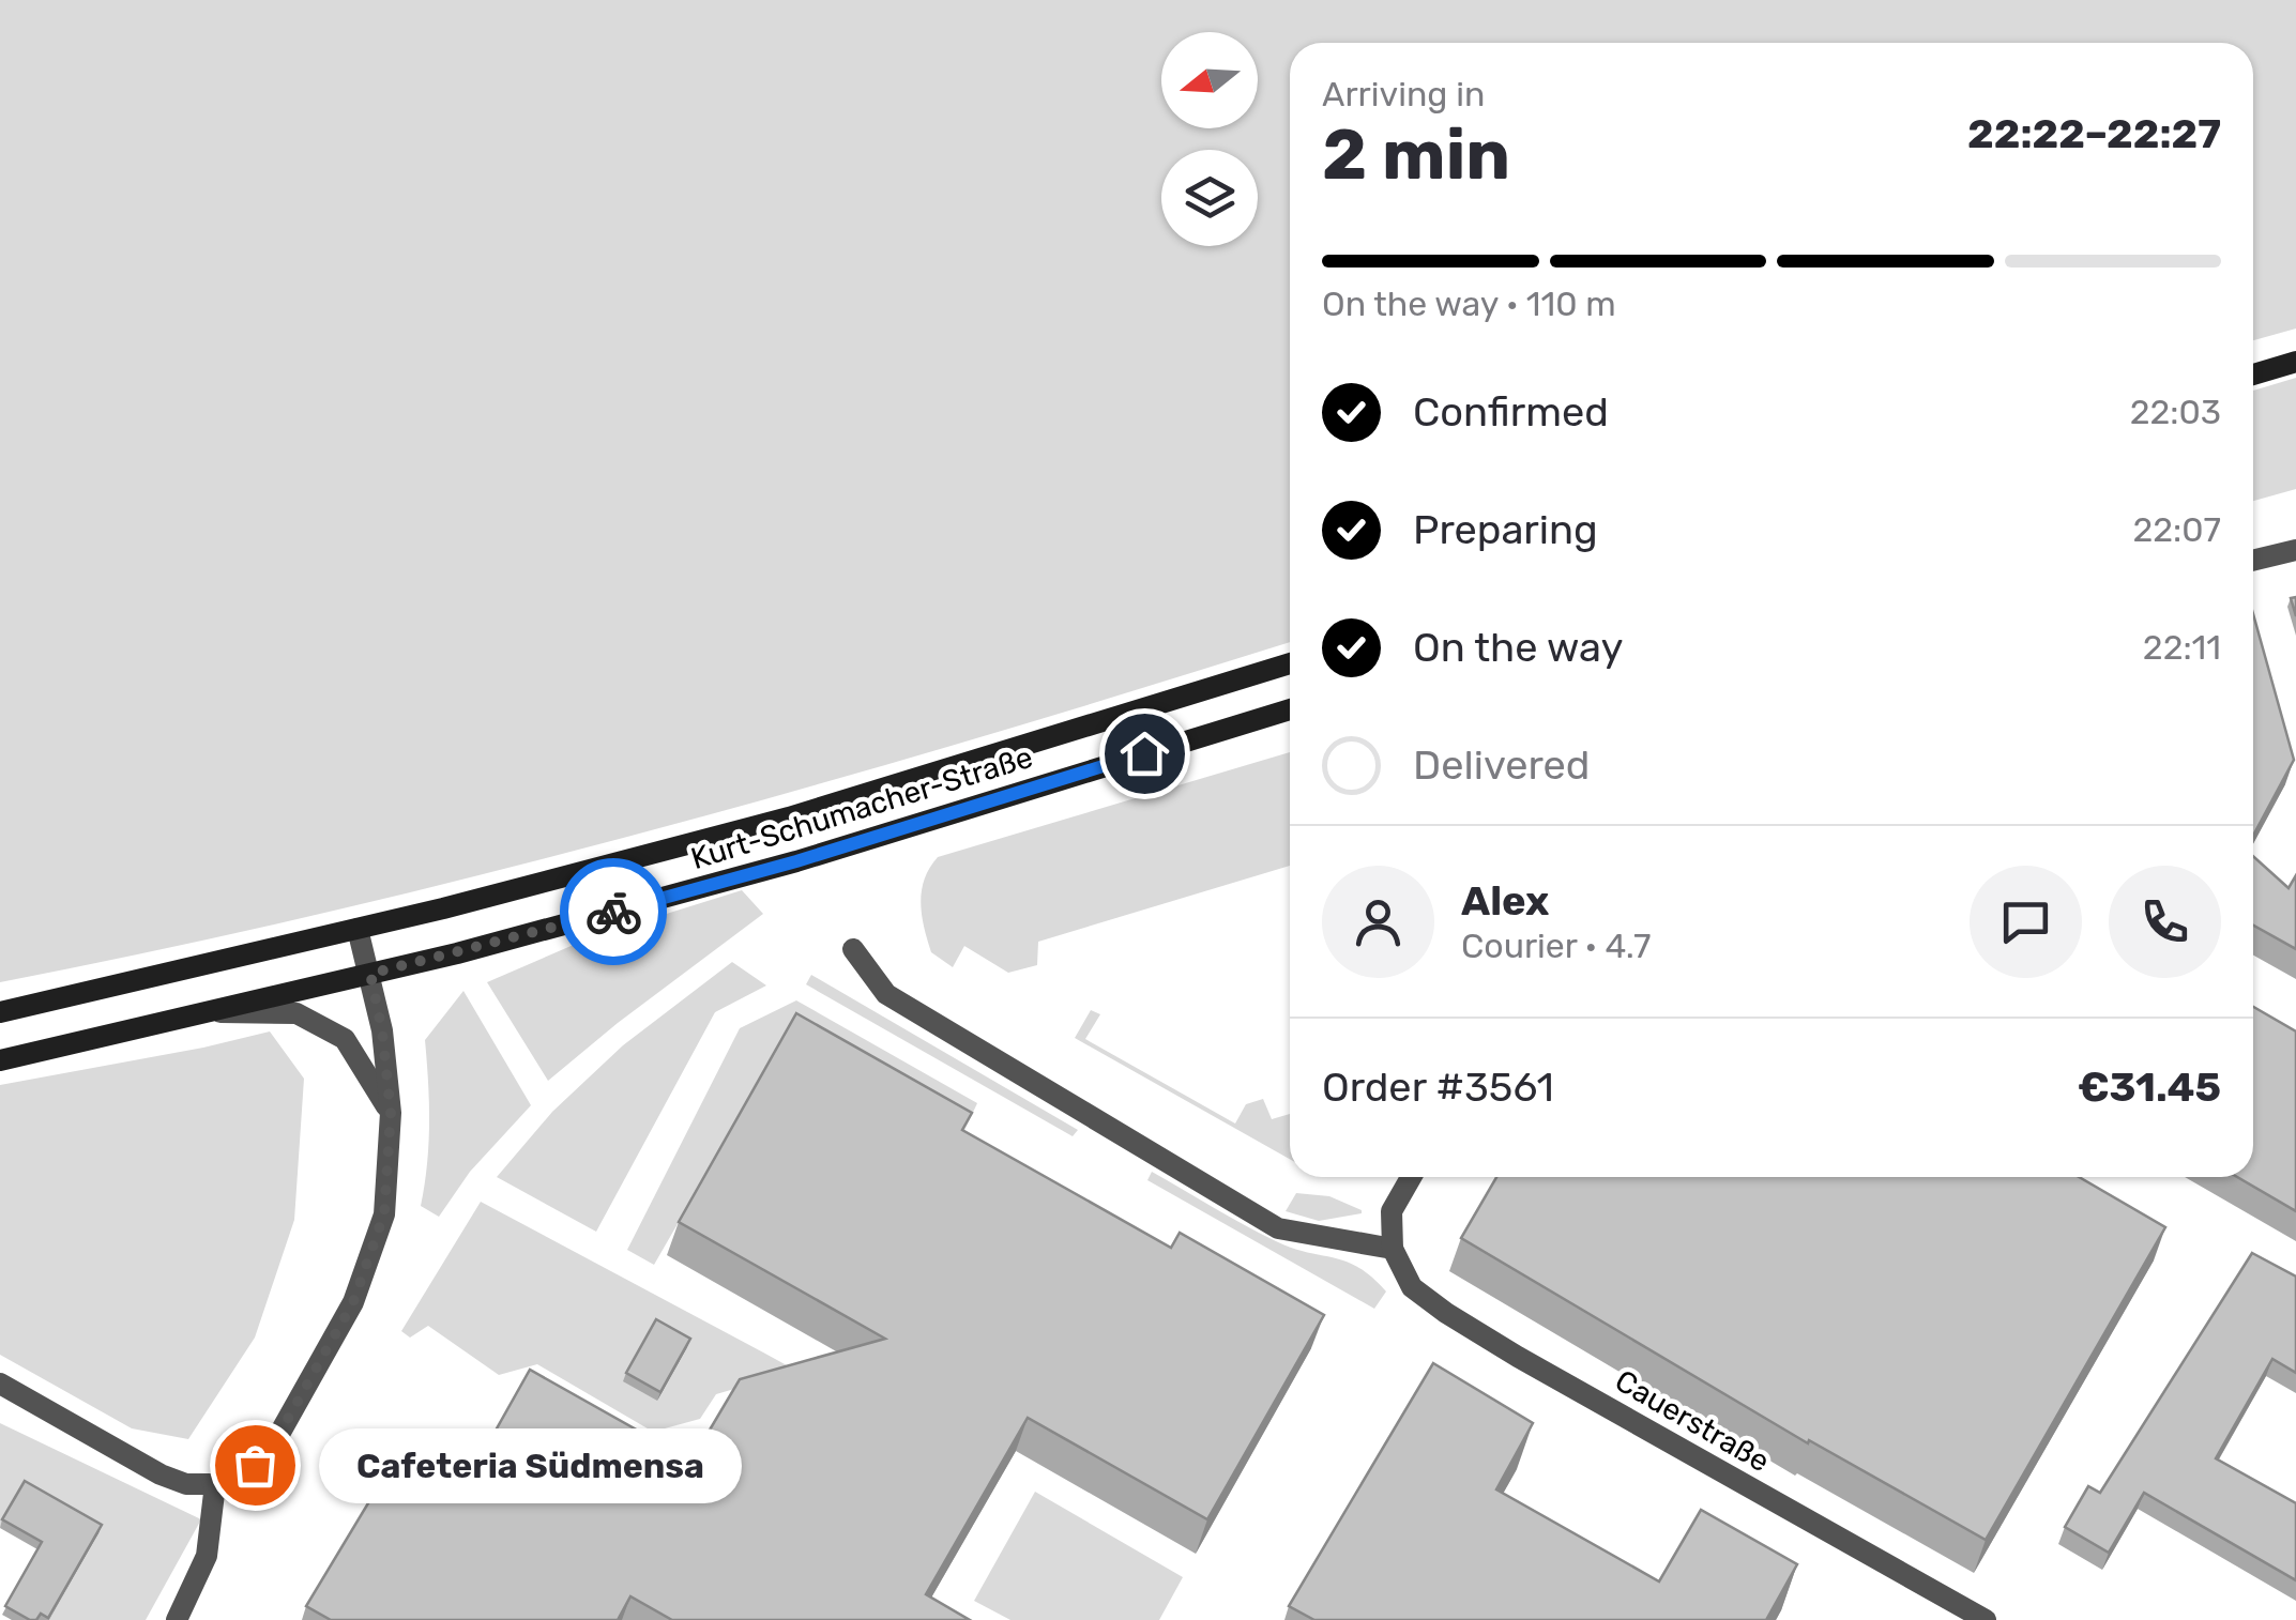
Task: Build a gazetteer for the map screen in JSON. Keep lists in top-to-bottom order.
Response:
{
  "streets": {
    "main road": ["Kurt-Schumacher-Straße"],
    "street": ["Cauerstraße"]
  },
  "places": ["Cafeteria Südmensa"],
  "north": "left",
  "page": {
    "heading": ["2 min", "Arriving in", "22:22–22:27"],
    "panel": [
      "Alex",
      "Courier · 4.7",
      "Order #3561",
      "€31.45"
    ],
    "bar": "On the way · 110 m",
    "list": [
      ["Confirmed", "22:03"],
      ["Preparing", "22:07"],
      ["On the way", "22:11"],
      "Delivered"
    ],
    "bubble": "Cafeteria Südmensa"
  }
}
